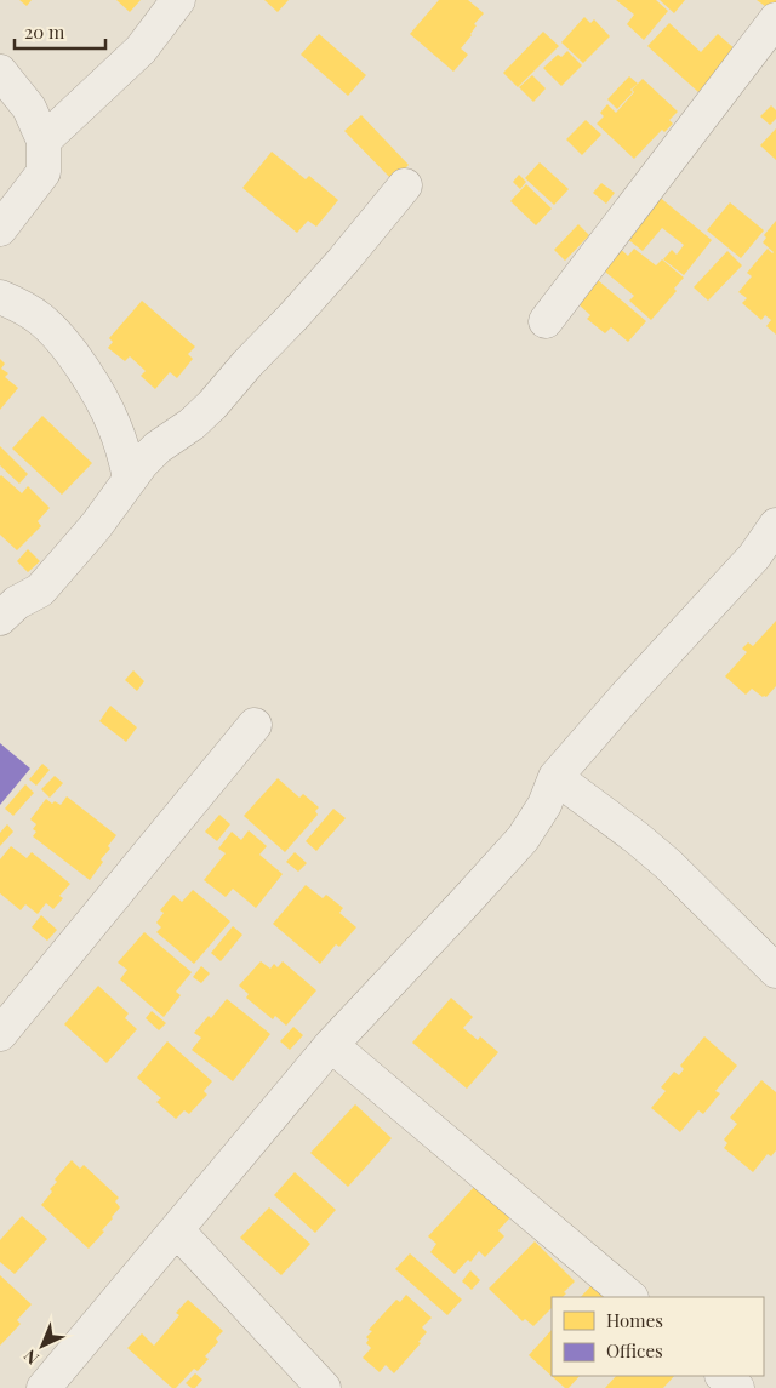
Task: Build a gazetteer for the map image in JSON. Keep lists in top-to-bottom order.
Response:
{
  "legend": ["Homes", "Offices"],
  "scale_bar": "20 m",
  "north": "bottom left"
}
